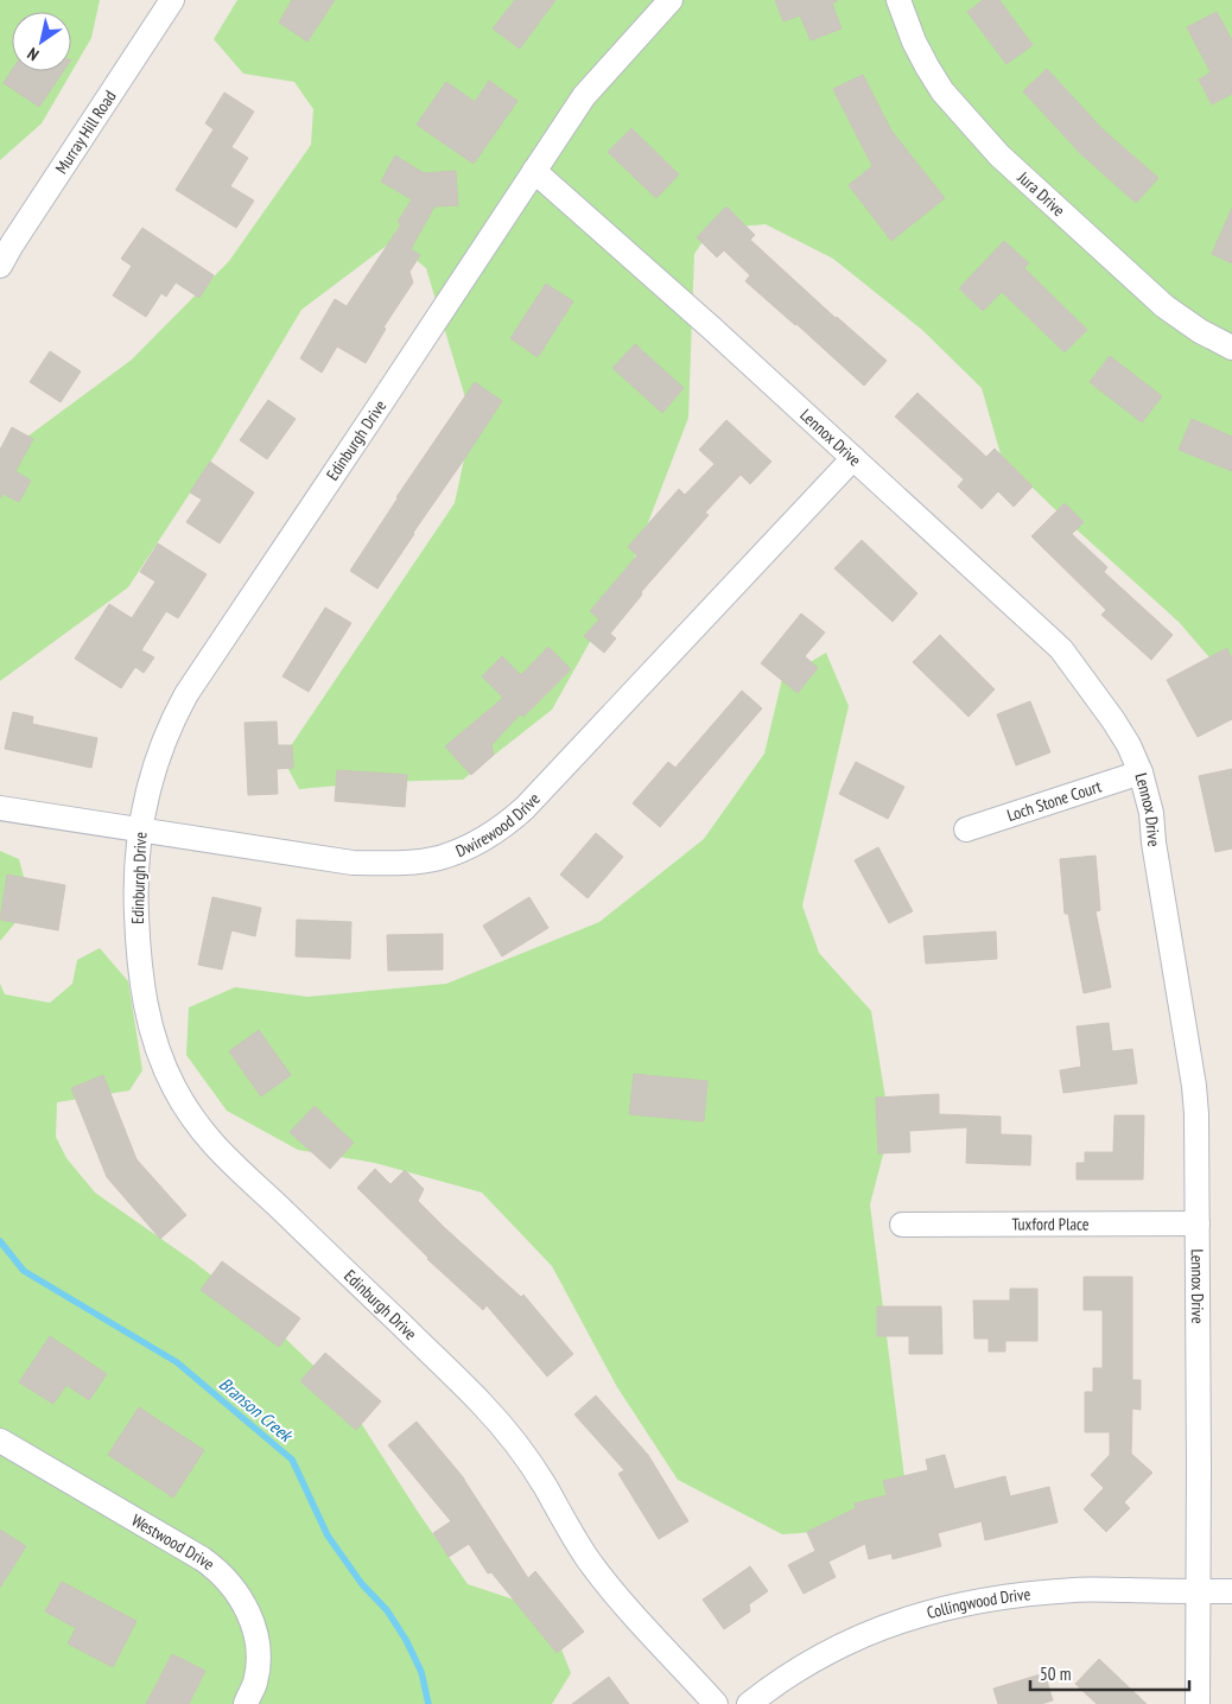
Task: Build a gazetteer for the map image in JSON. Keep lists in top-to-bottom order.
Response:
{
  "streets": {
    "street": [
      "Murray Hill Road",
      "Jura Drive",
      "Lennox Drive",
      "Edinburgh Drive",
      "Loch Stone Court",
      "Dwirewood Drive",
      "Tuxford Place",
      "Westwood Drive",
      "Collingwood Drive"
    ]
  },
  "crossings": [
    ["Lennox Drive", "Edinburgh Drive"],
    ["Lennox Drive", "Loch Stone Court"],
    ["Lennox Drive", "Dwirewood Drive"],
    ["Lennox Drive", "Tuxford Place"],
    ["Lennox Drive", "Collingwood Drive"],
    ["Edinburgh Drive", "Dwirewood Drive"]
  ],
  "water": ["Branson Creek"],
  "scale_bar": "50 m",
  "north": "bottom left"
}
